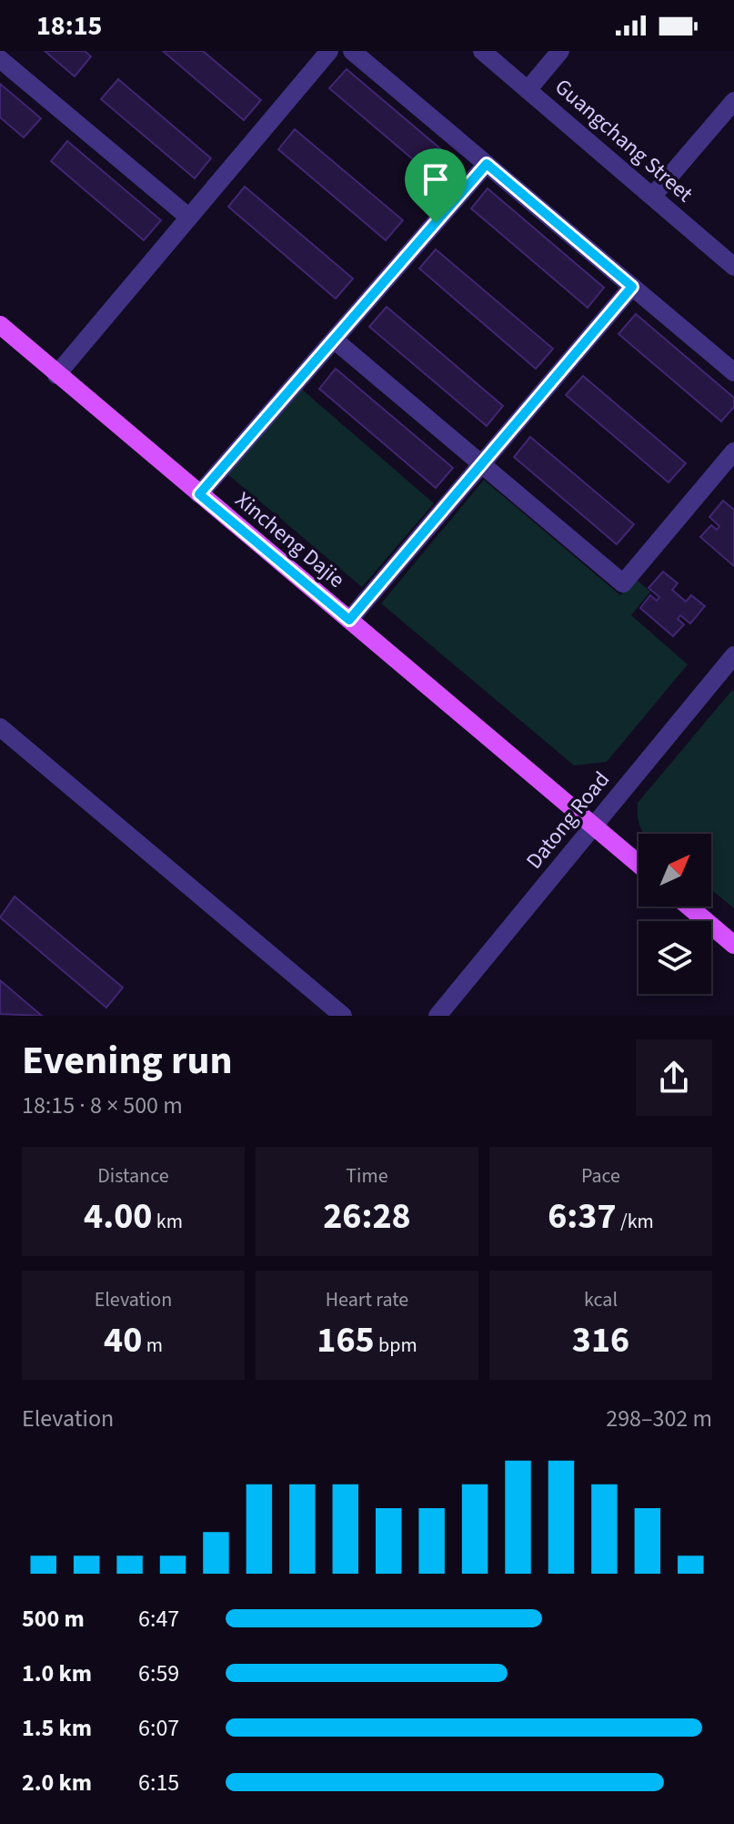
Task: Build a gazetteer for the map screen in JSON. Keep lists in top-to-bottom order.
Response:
{
  "streets": {
    "main road": ["Xincheng Dajie"],
    "street": ["Guangchang Street", "Datong Road"]
  },
  "crossings": [
    ["Xincheng Dajie", "Datong Road"]
  ],
  "north": "top right",
  "page": {
    "status": "18:15",
    "heading": ["Evening run", "18:15 · 8 × 500 m"],
    "stats": [
      ["Distance", "4.00 km"],
      ["Time", "26:28"],
      ["Pace", "6:37 /km"],
      ["Elevation", "40 m"],
      ["Heart rate", "165 bpm"],
      ["kcal", "316"]
    ],
    "chart": ["Elevation", "298–302 m"],
    "list": [
      {
        "name": "500 m",
        "note": "6:47"
      },
      {
        "name": "1.0 km",
        "note": "6:59"
      },
      {
        "name": "1.5 km",
        "note": "6:07"
      },
      {
        "name": "2.0 km",
        "note": "6:15"
      }
    ]
  }
}
